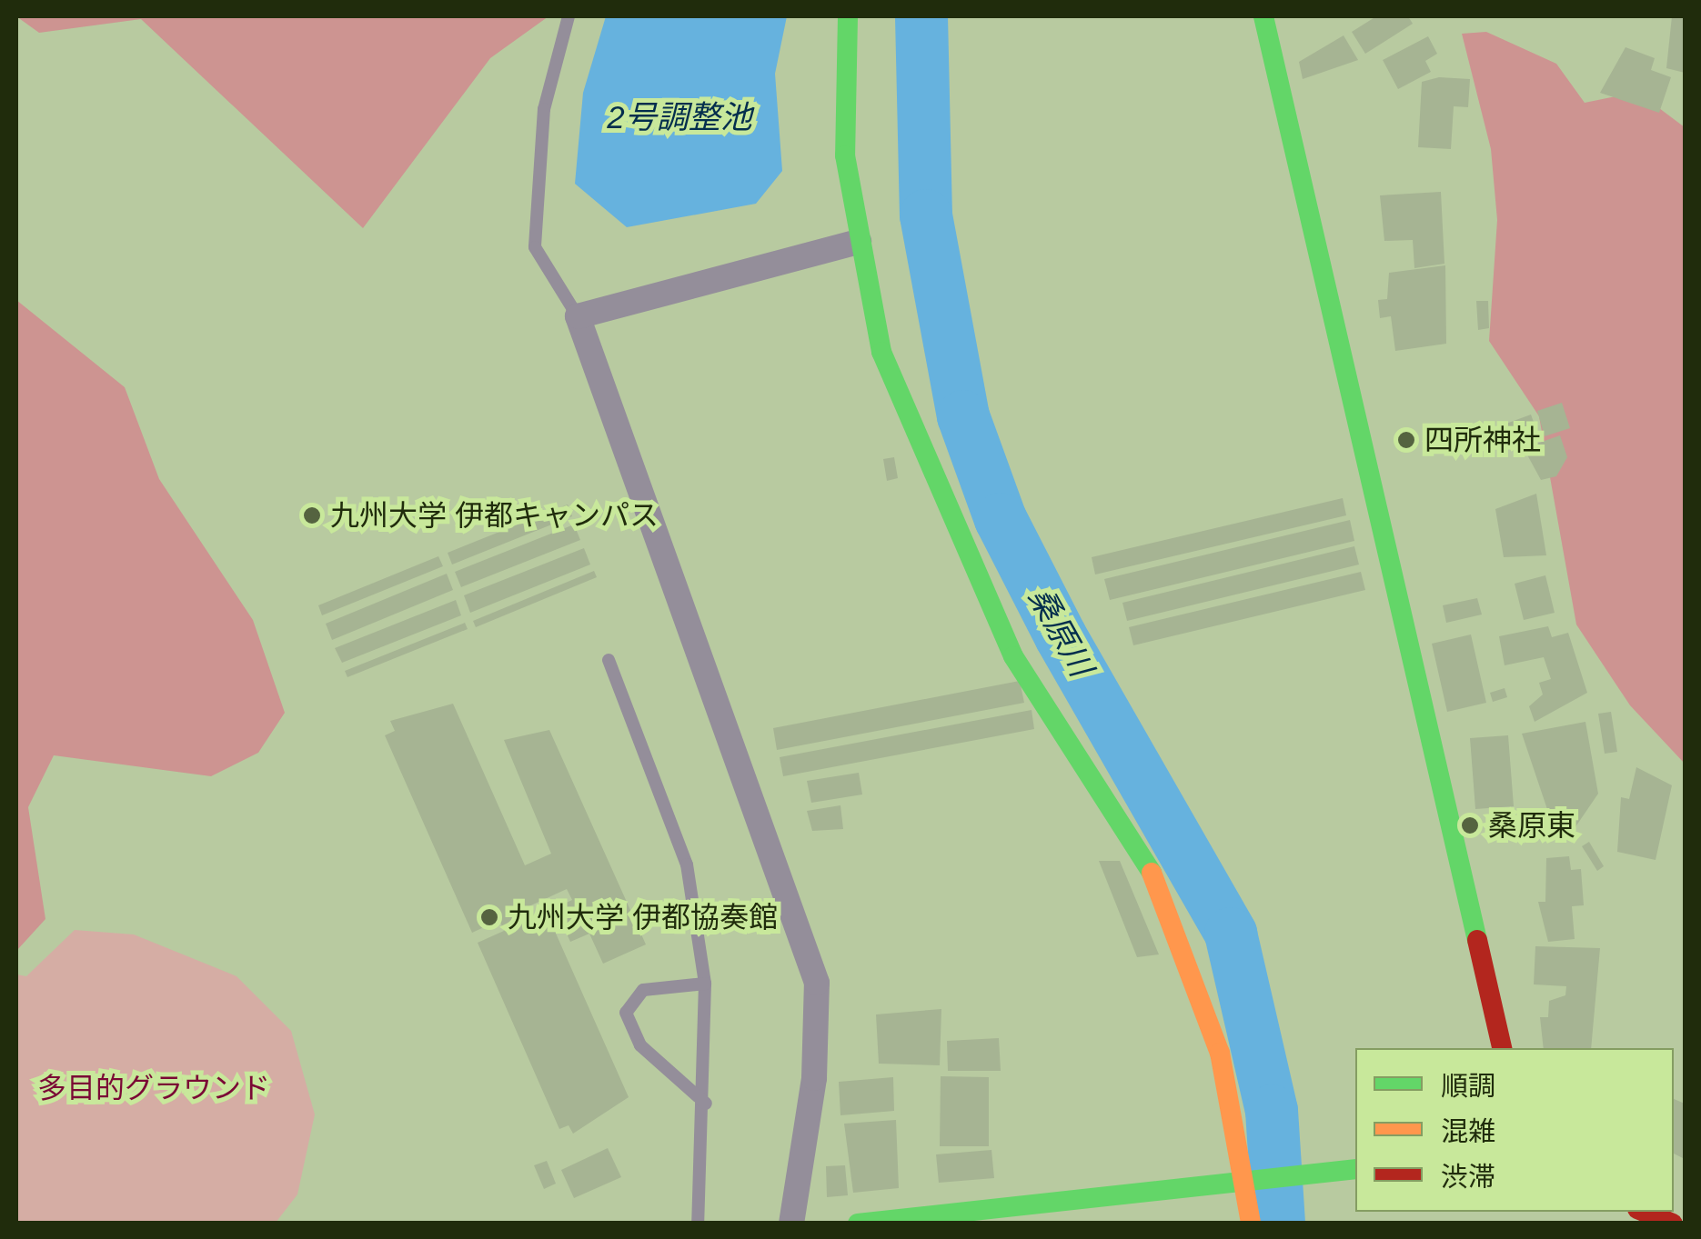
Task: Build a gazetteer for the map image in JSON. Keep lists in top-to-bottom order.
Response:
{
  "water": ["2号調整池", "桑原川"],
  "parks": ["多目的グラウンド"],
  "places": [
    "四所神社",
    "九州大学 伊都キャンパス",
    "桑原東",
    "九州大学 伊都協奏館"
  ],
  "legend": ["順調", "混雑", "渋滞"]
}
